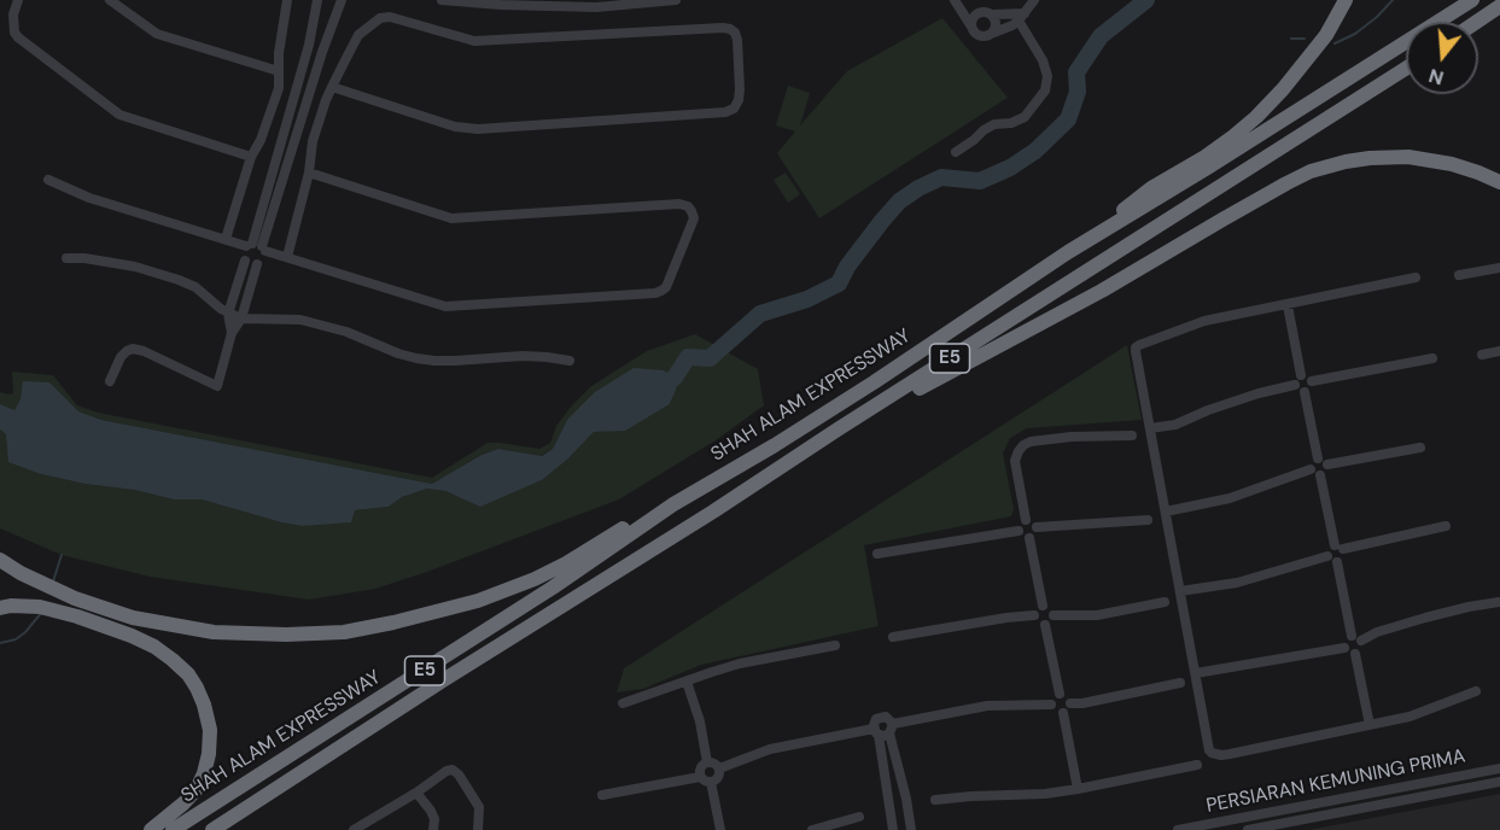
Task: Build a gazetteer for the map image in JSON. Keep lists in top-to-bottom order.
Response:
{
  "streets": {
    "highway": ["E5", "SHAH ALAM EXPRESSWAY"],
    "street": ["PERSIARAN KEMUNING PRIMA"]
  },
  "north": "bottom"
}
